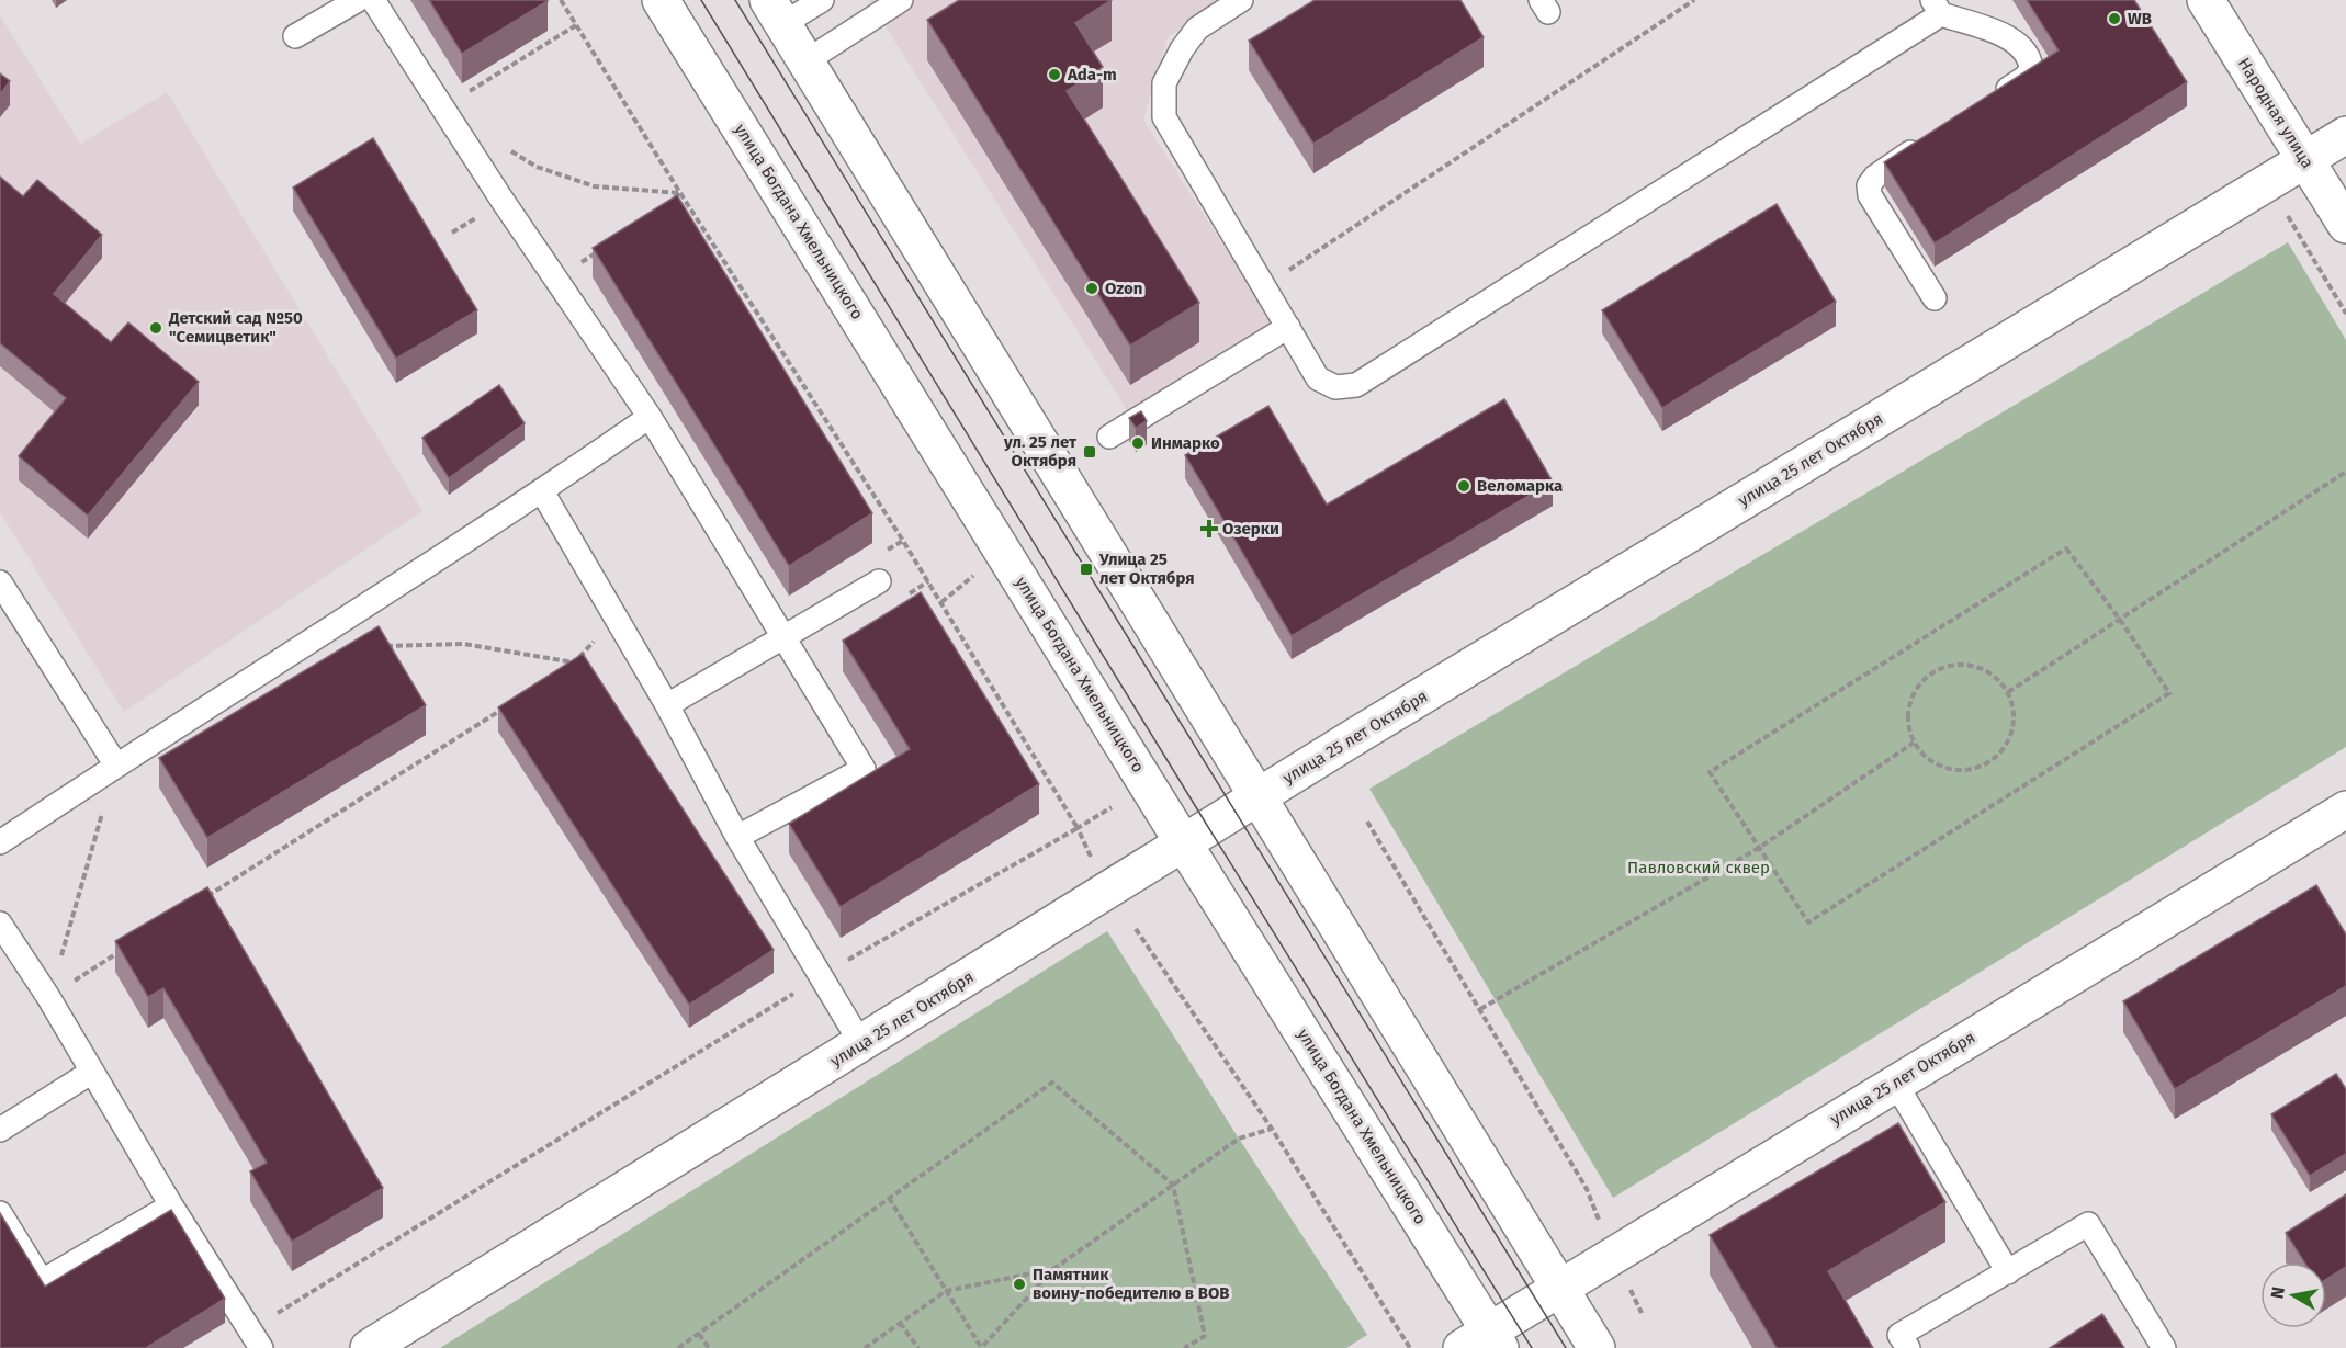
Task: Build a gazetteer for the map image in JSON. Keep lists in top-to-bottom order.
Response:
{
  "streets": {
    "main road": ["Народная улица", "улица Богдана Хмельницкого", "улица 25 лет Октября"]
  },
  "crossings": [
    ["Народная улица", "улица 25 лет Октября"],
    ["улица Богдана Хмельницкого", "улица 25 лет Октября"]
  ],
  "parks": ["Павловский сквер"],
  "places": {
    "other": [
      "WB",
      "Ada-m",
      "Ozon",
      "Детский сад №50 \"Семицветик\"",
      "Инмарко",
      "Веломарка",
      "Памятник воину-победителю в ВОВ"
    ],
    "transit": ["ул. 25 лет Октября", "Улица 25 лет Октября"],
    "health": ["Озерки"]
  },
  "north": "left"
}
